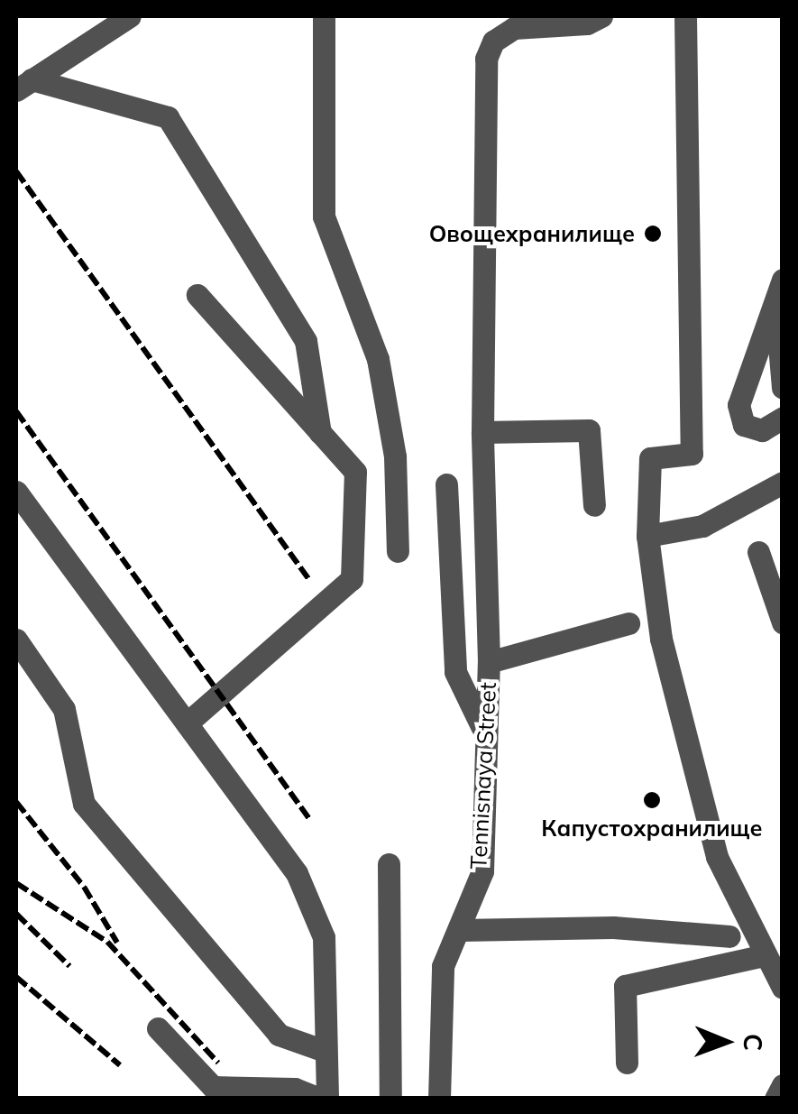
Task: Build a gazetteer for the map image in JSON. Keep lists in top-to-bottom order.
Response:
{
  "streets": {
    "street": ["Tennisnaya Street"]
  },
  "places": ["Овощехранилище", "Капустохранилище"],
  "north": "right"
}
